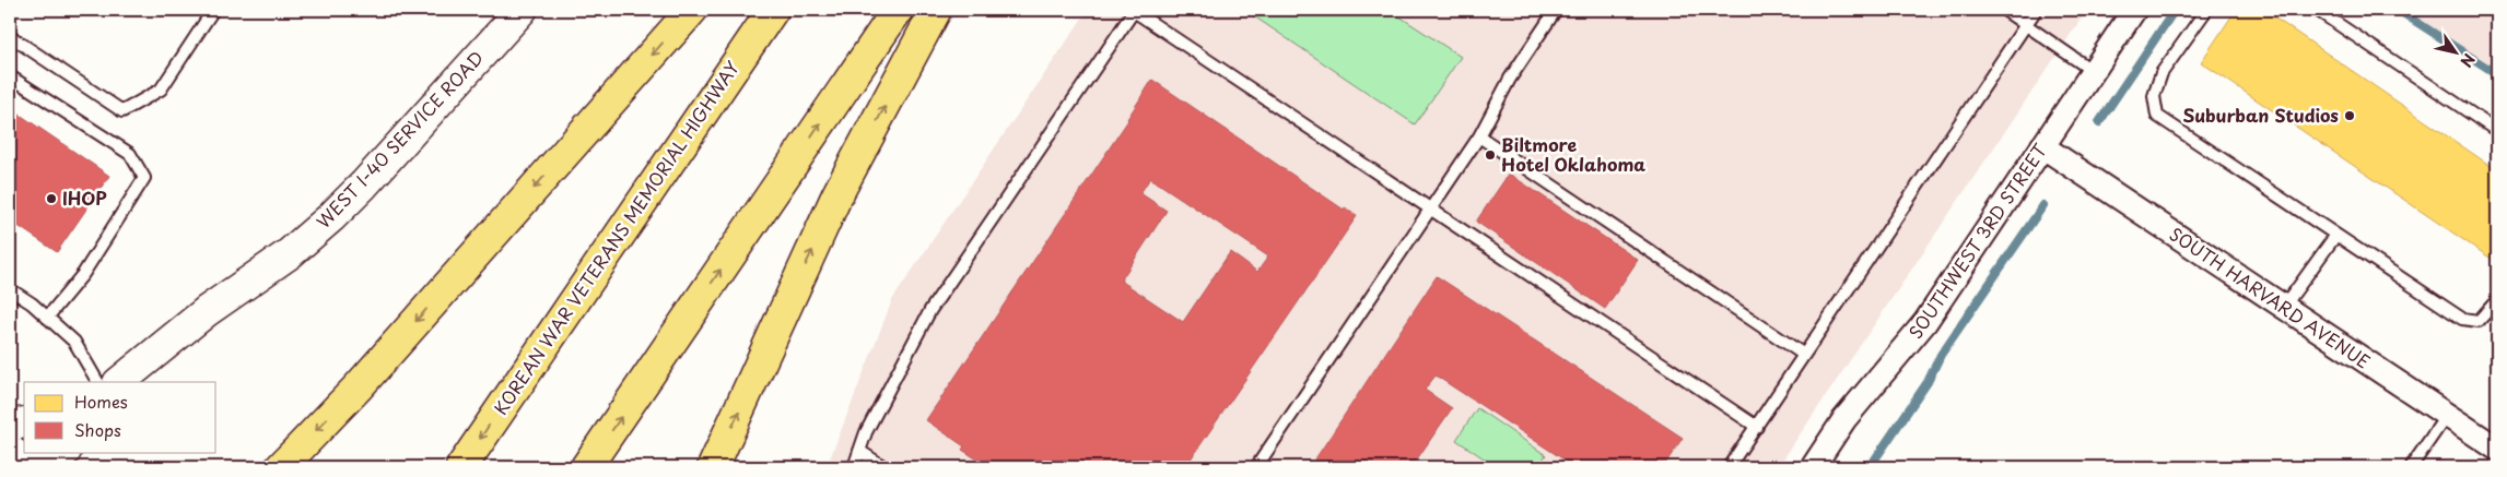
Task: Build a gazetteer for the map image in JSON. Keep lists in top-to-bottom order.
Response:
{
  "streets": {
    "highway": ["KOREAN WAR VETERANS MEMORIAL HIGHWAY"],
    "street": ["WEST I-40 SERVICE ROAD", "SOUTHWEST 3RD STREET", "SOUTH HARVARD AVENUE"]
  },
  "crossings": [
    ["SOUTHWEST 3RD STREET", "SOUTH HARVARD AVENUE"]
  ],
  "places": ["Suburban Studios", "Biltmore Hotel Oklahoma", "IHOP"],
  "legend": ["Homes", "Shops"],
  "north": "bottom right"
}
